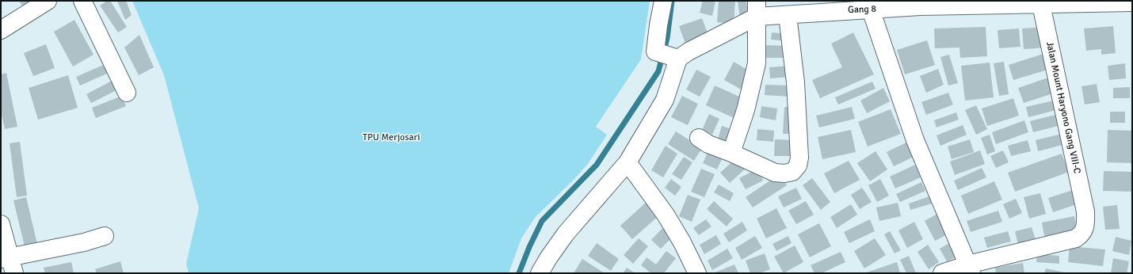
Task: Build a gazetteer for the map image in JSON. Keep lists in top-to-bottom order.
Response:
{
  "streets": {
    "street": ["Gang 8", "Jalan Mount Haryono Gang VIII-C"]
  },
  "crossings": [
    ["Gang 8", "Jalan Mount Haryono Gang VIII-C"]
  ],
  "parks": ["TPU Merjosari"]
}
